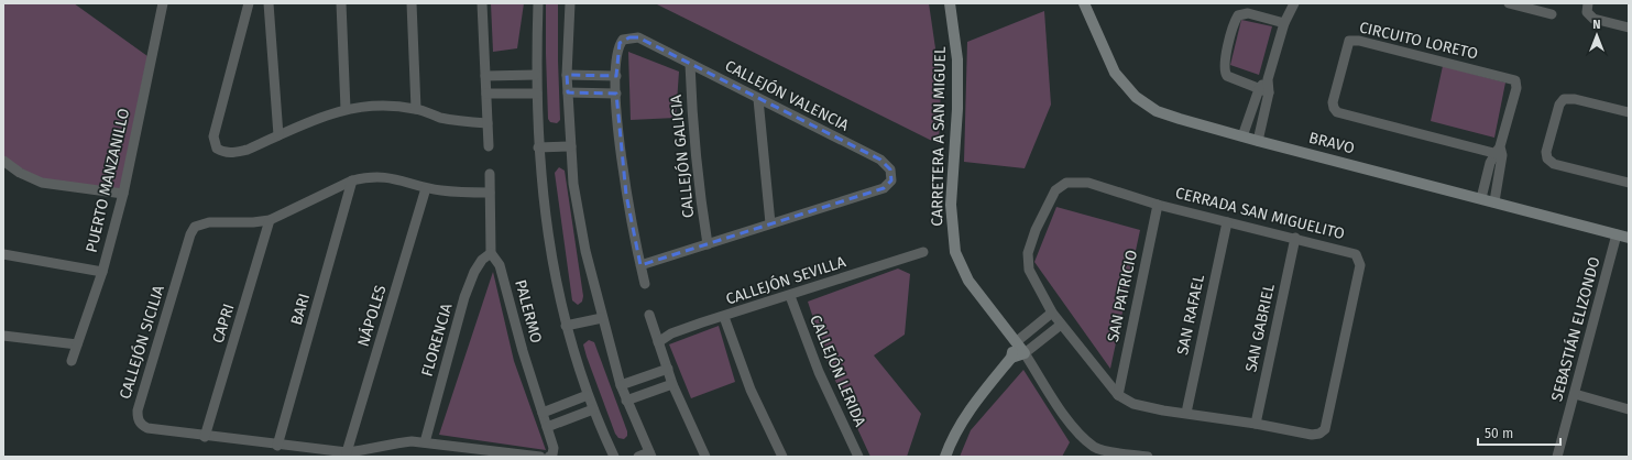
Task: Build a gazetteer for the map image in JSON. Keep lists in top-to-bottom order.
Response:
{
  "streets": {
    "main road": ["CARRETERA A SAN MIGUEL", "BRAVO"],
    "street": [
      "CIRCUITO LORETO",
      "CALLEJÓN VALENCIA",
      "CALLEJÓN GALICIA",
      "PUERTO MANZANILLO",
      "CERRADA SAN MIGUELITO",
      "CALLEJÓN SEVILLA",
      "SAN PATRICIO",
      "BARI",
      "PALERMO",
      "SAN RAFAEL",
      "NÁPOLES",
      "CAPRI",
      "SAN GABRIEL",
      "SEBASTIÁN ELIZONDO",
      "FLORENCIA",
      "CALLEJÓN SICILIA",
      "CALLEJÓN LERIDA"
    ]
  },
  "crossings": [
    ["CALLEJÓN VALENCIA", "CALLEJÓN GALICIA"],
    ["BRAVO", "SEBASTIÁN ELIZONDO"],
    ["CERRADA SAN MIGUELITO", "SAN PATRICIO"],
    ["CERRADA SAN MIGUELITO", "SAN RAFAEL"],
    ["CERRADA SAN MIGUELITO", "SAN GABRIEL"],
    ["CALLEJÓN SEVILLA", "CALLEJÓN LERIDA"],
    ["BARI", "CALLEJÓN SICILIA"],
    ["PALERMO", "FLORENCIA"],
    ["PALERMO", "CALLEJÓN SICILIA"],
    ["NÁPOLES", "CALLEJÓN SICILIA"],
    ["CAPRI", "CALLEJÓN SICILIA"],
    ["FLORENCIA", "CALLEJÓN SICILIA"]
  ],
  "scale_bar": "50 m",
  "north": "top"
}
